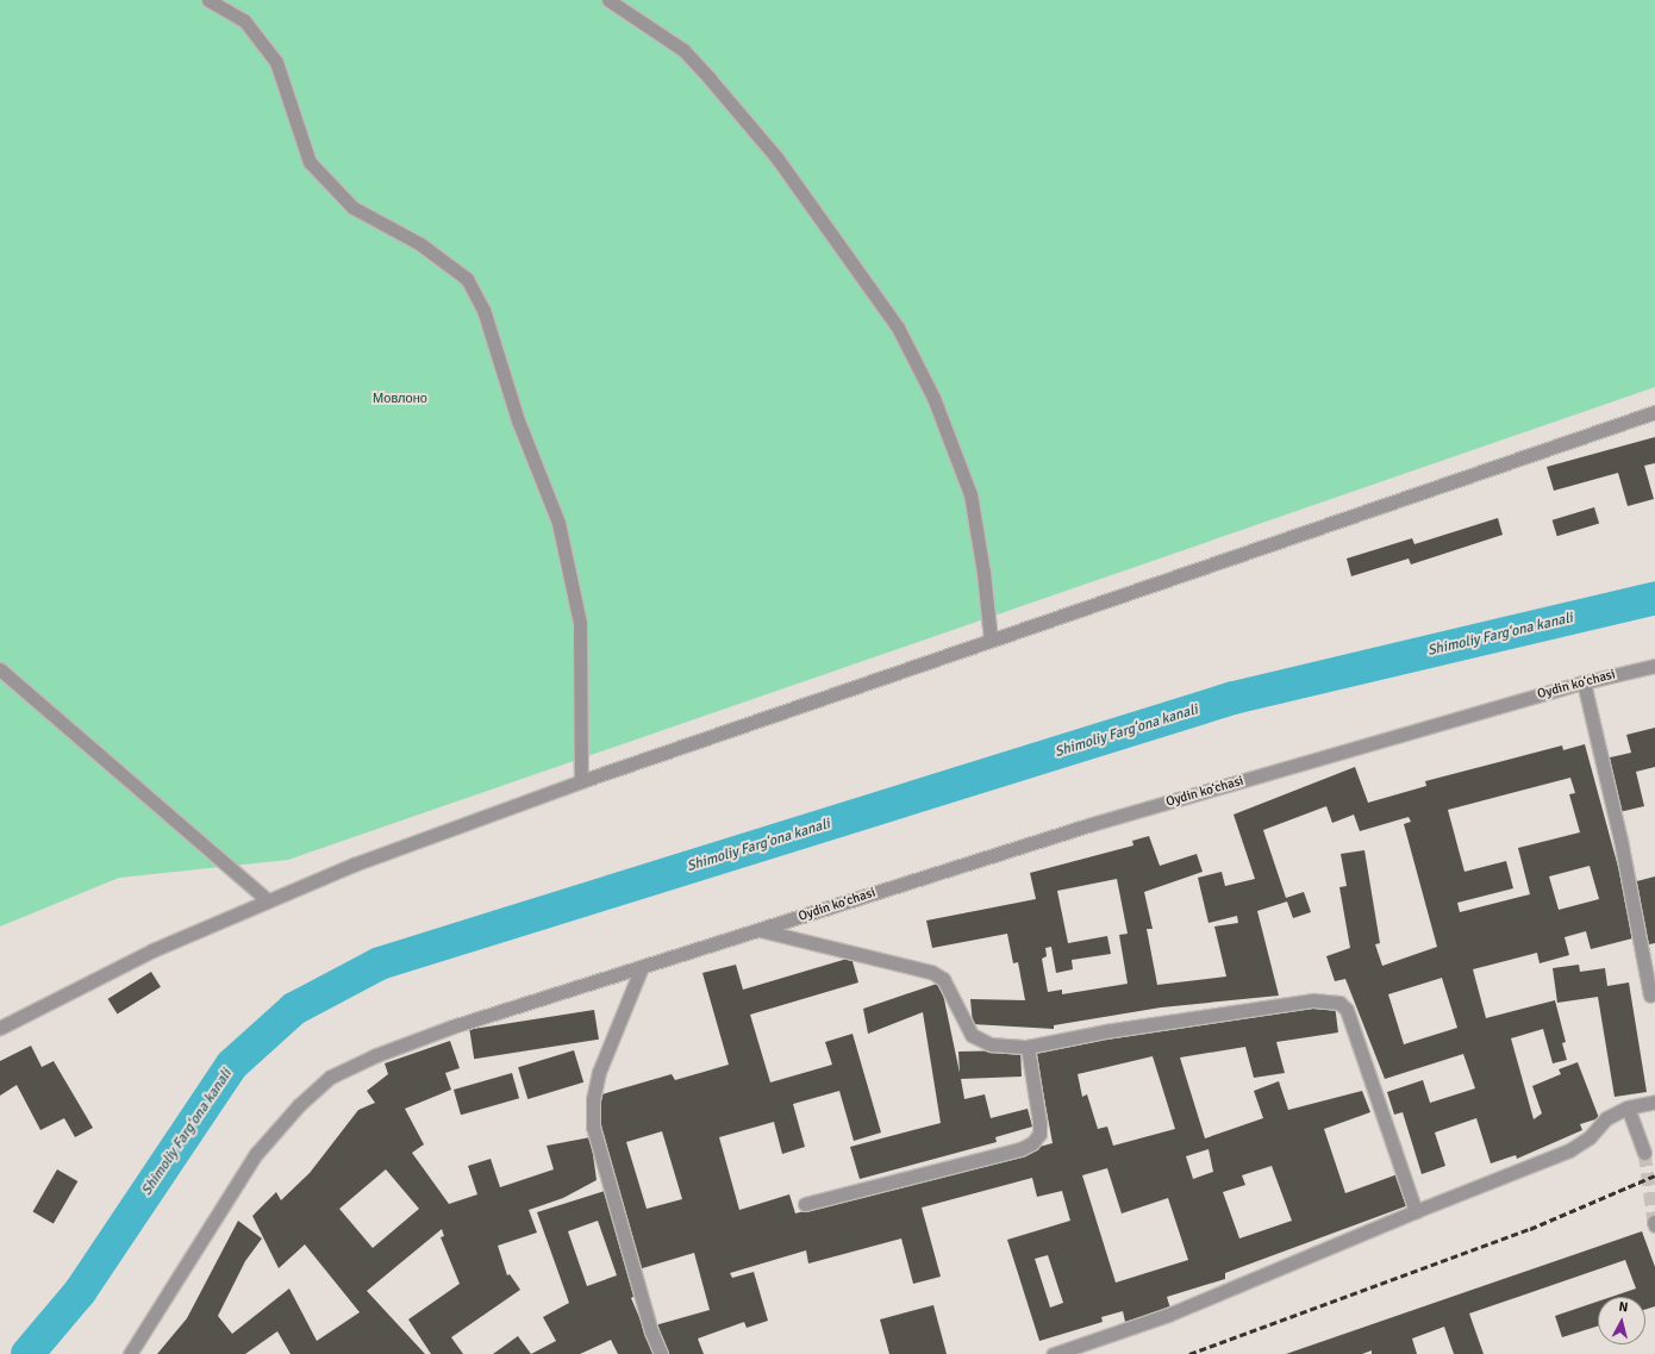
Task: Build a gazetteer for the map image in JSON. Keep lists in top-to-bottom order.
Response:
{
  "streets": {
    "street": ["Oydin koʻchasi"]
  },
  "water": ["Shimoliy Fargʻona kanali"],
  "parks": ["Мовлоно"],
  "north": "top"
}
